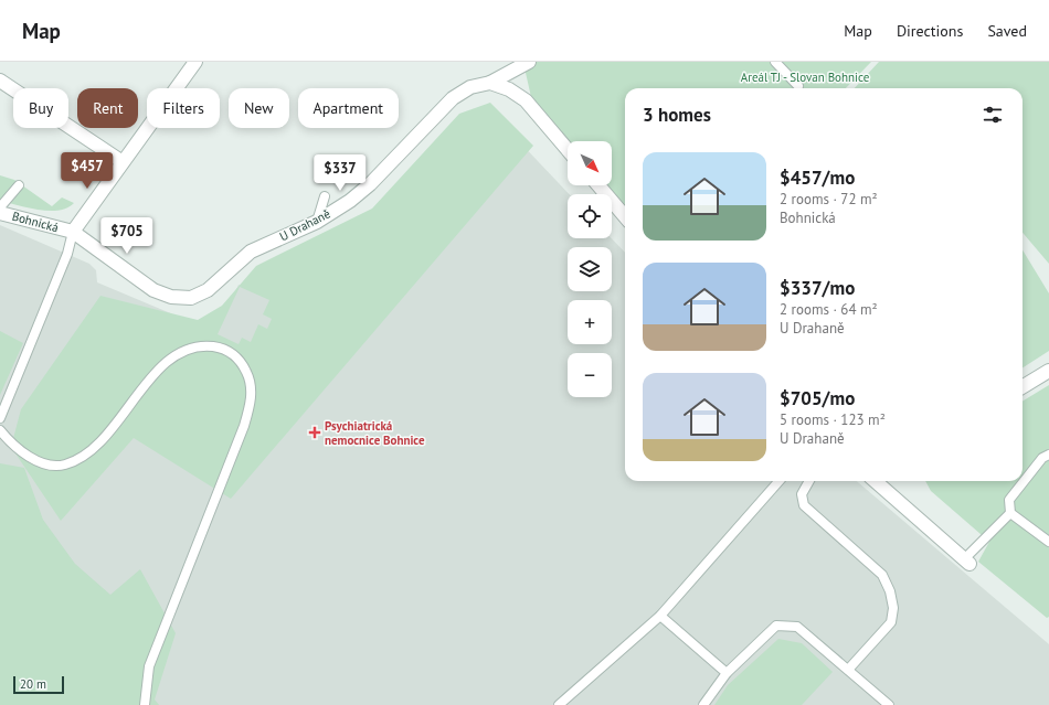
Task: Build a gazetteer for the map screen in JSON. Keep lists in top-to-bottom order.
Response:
{
  "streets": {
    "street": ["Bohnická", "U Drahaně"]
  },
  "crossings": [
    ["Bohnická", "U Drahaně"]
  ],
  "parks": ["Areál TJ - Slovan Bohnice"],
  "places": {
    "health": ["Psychiatrická nemocnice Bohnice"]
  },
  "scale_bar": "20 m",
  "north": "bottom right",
  "page": {
    "header": "Map",
    "nav": ["Map", "Directions", "Saved"],
    "chip": [
      "Buy",
      "Rent",
      "Filters",
      "New",
      "Apartment"
    ],
    "heading": "3 homes",
    "map_buttons": ["+", "−"],
    "list": [
      {
        "name": "$457/mo",
        "note": "2 rooms · 72 m² · Bohnická"
      },
      {
        "name": "$337/mo",
        "note": "2 rooms · 64 m² · U Drahaně"
      },
      {
        "name": "$705/mo",
        "note": "5 rooms · 123 m² · U Drahaně"
      }
    ],
    "price": ["$457", "$337", "$705"],
    "scale": "20 m"
  }
}
